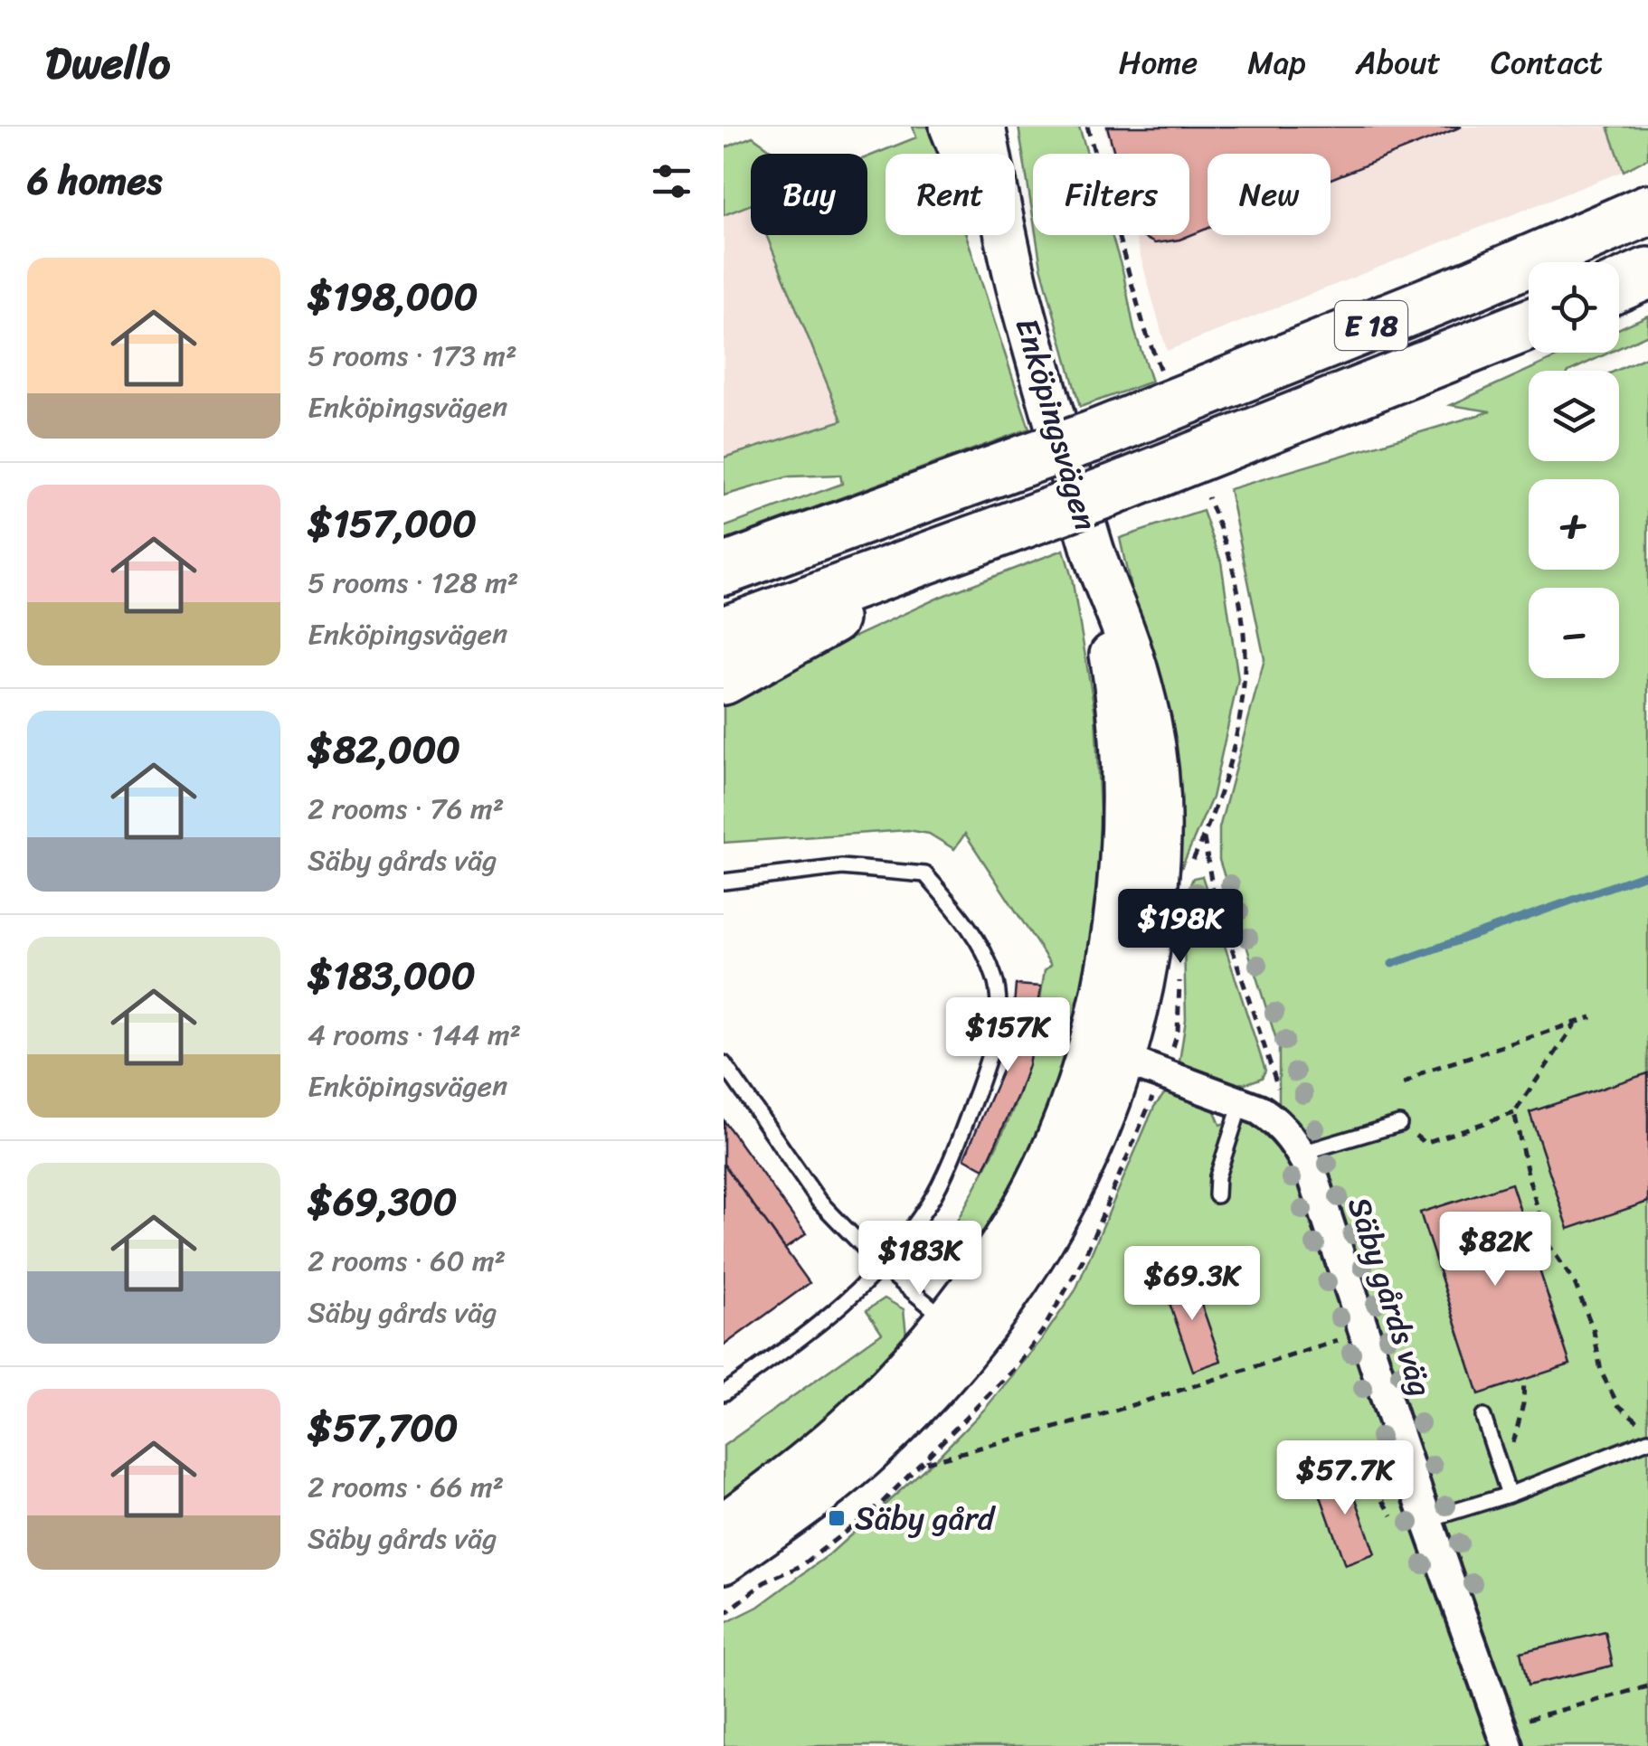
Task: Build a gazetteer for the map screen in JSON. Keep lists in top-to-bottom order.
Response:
{
  "streets": {
    "highway": ["E 18"],
    "street": ["Enköpingsvägen", "Säby gårds väg"]
  },
  "crossings": [
    ["Enköpingsvägen", "Säby gårds väg"]
  ],
  "places": {
    "transit": ["Säby gård"]
  },
  "page": {
    "header": "Dwello",
    "nav": [
      "Home",
      "Map",
      "About",
      "Contact"
    ],
    "heading": "6 homes",
    "chip": [
      "Buy",
      "Rent",
      "Filters",
      "New"
    ],
    "list": [
      {
        "name": "$198,000",
        "note": "5 rooms · 173 m² · Enköpingsvägen"
      },
      {
        "name": "$157,000",
        "note": "5 rooms · 128 m² · Enköpingsvägen"
      },
      {
        "name": "$82,000",
        "note": "2 rooms · 76 m² · Säby gårds väg"
      },
      {
        "name": "$183,000",
        "note": "4 rooms · 144 m² · Enköpingsvägen"
      },
      {
        "name": "$69,300",
        "note": "2 rooms · 60 m² · Säby gårds väg"
      },
      {
        "name": "$57,700",
        "note": "2 rooms · 66 m² · Säby gårds väg"
      }
    ],
    "map_buttons": ["+", "−"],
    "price": [
      "$198K",
      "$157K",
      "$82K",
      "$183K",
      "$69.3K",
      "$57.7K"
    ]
  }
}
